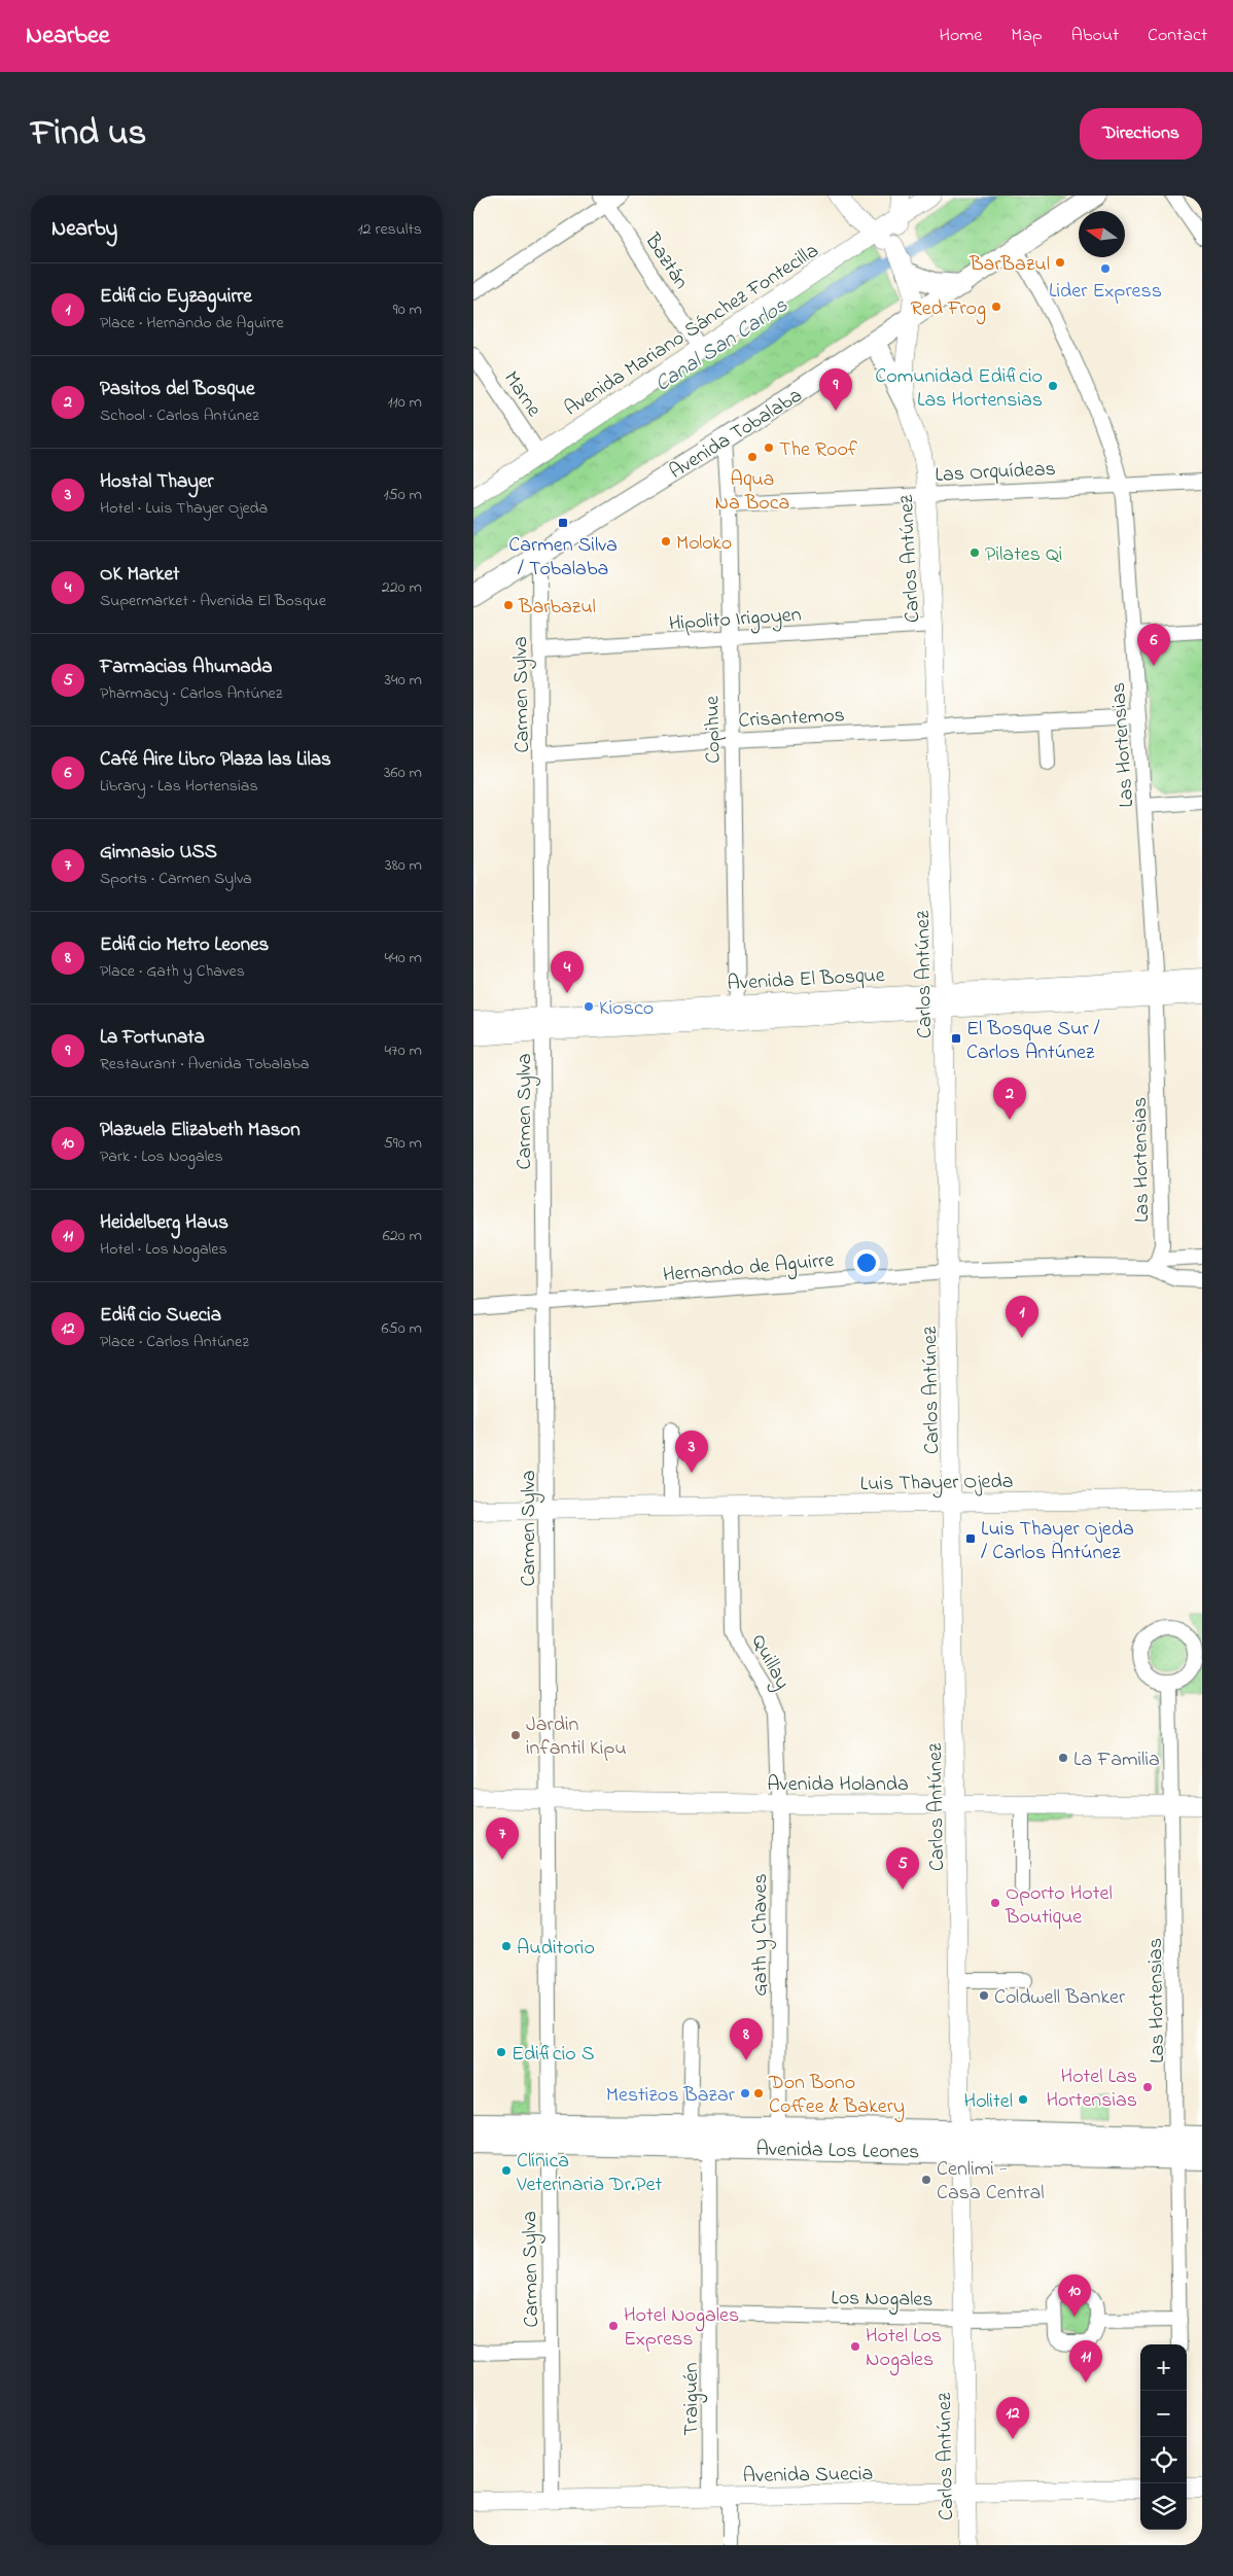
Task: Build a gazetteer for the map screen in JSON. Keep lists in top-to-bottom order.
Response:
{
  "streets": {
    "main road": ["Avenida Tobalaba", "Avenida Los Leones"],
    "street": [
      "Baztán",
      "Avenida Mariano Sánchez Fontecilla",
      "Marne",
      "Las Orquídeas",
      "Carlos Antúnez",
      "Hipolito Irigoyen",
      "Carmen Sylva",
      "Crisantemos",
      "Copihue",
      "Las Hortensias",
      "Avenida El Bosque",
      "Hernando de Aguirre",
      "Luis Thayer Ojeda",
      "Quillay",
      "Avenida Holanda",
      "Gath y Chaves",
      "Los Nogales",
      "Traiguén",
      "Avenida Suecia"
    ]
  },
  "crossings": [
    ["Baztán", "Avenida Mariano Sánchez Fontecilla"],
    ["Avenida Mariano Sánchez Fontecilla", "Marne"],
    ["Avenida Tobalaba", "Carlos Antúnez"],
    ["Avenida Tobalaba", "Carmen Sylva"],
    ["Avenida Tobalaba", "Copihue"],
    ["Avenida Tobalaba", "Las Hortensias"],
    ["Las Orquídeas", "Carlos Antúnez"],
    ["Las Orquídeas", "Copihue"],
    ["Las Orquídeas", "Las Hortensias"],
    ["Carlos Antúnez", "Hipolito Irigoyen"],
    ["Carlos Antúnez", "Crisantemos"],
    ["Carlos Antúnez", "Avenida El Bosque"],
    ["Carlos Antúnez", "Hernando de Aguirre"],
    ["Carlos Antúnez", "Luis Thayer Ojeda"],
    ["Carlos Antúnez", "Avenida Holanda"],
    ["Carlos Antúnez", "Avenida Los Leones"],
    ["Carlos Antúnez", "Los Nogales"],
    ["Carlos Antúnez", "Avenida Suecia"],
    ["Hipolito Irigoyen", "Carmen Sylva"],
    ["Hipolito Irigoyen", "Copihue"],
    ["Carmen Sylva", "Crisantemos"],
    ["Carmen Sylva", "Avenida El Bosque"],
    ["Carmen Sylva", "Hernando de Aguirre"],
    ["Carmen Sylva", "Luis Thayer Ojeda"],
    ["Carmen Sylva", "Avenida Holanda"],
    ["Carmen Sylva", "Avenida Los Leones"],
    ["Carmen Sylva", "Avenida Suecia"],
    ["Crisantemos", "Copihue"],
    ["Crisantemos", "Las Hortensias"],
    ["Copihue", "Avenida El Bosque"],
    ["Las Hortensias", "Avenida El Bosque"],
    ["Las Hortensias", "Hernando de Aguirre"],
    ["Las Hortensias", "Avenida Holanda"],
    ["Las Hortensias", "Avenida Los Leones"],
    ["Luis Thayer Ojeda", "Quillay"],
    ["Quillay", "Avenida Holanda"],
    ["Quillay", "Gath y Chaves"],
    ["Avenida Holanda", "Gath y Chaves"],
    ["Gath y Chaves", "Avenida Los Leones"],
    ["Avenida Los Leones", "Traiguén"],
    ["Los Nogales", "Traiguén"],
    ["Traiguén", "Avenida Suecia"]
  ],
  "water": ["Canal San Carlos"],
  "places": {
    "other": [
      "BarBazul",
      "Lider Express",
      "Red Frog",
      "Comunidad Edificio Las Hortensias",
      "The Roof",
      "Aqua Na Boca",
      "Moloko",
      "Pilates Qi",
      "Barbazul",
      "Kiosco",
      "Jardin infantil Kipu",
      "La Familia",
      "Oporto Hotel Boutique",
      "Auditorio",
      "Coldwell Banker",
      "Edificio S",
      "Hotel Las Hortensias",
      "Mestizos Bazar",
      "Don Bono Coffee & Bakery",
      "Holitel",
      "Clínica Veterinaria Dr.Pet",
      "Cenlimi - Casa Central",
      "Hotel Nogales Express",
      "Hotel Los Nogales"
    ],
    "transit": ["Carmen Silva / Tobalaba", "El Bosque Sur / Carlos Antúnez", "Luis Thayer Ojeda / Carlos Antúnez"]
  },
  "north": "left",
  "page": {
    "header": "Nearbee",
    "nav": [
      "Home",
      "Map",
      "About",
      "Contact"
    ],
    "title": "Find us",
    "buttons": "Directions",
    "heading": ["Nearby", "12 results"],
    "list": [
      {
        "mark": "1",
        "name": "Edificio Eyzaguirre",
        "note": "Place · Hernando de Aguirre",
        "value": "90 m"
      },
      {
        "mark": "2",
        "name": "Pasitos del Bosque",
        "note": "School · Carlos Antúnez",
        "value": "110 m"
      },
      {
        "mark": "3",
        "name": "Hostal Thayer",
        "note": "Hotel · Luis Thayer Ojeda",
        "value": "150 m"
      },
      {
        "mark": "4",
        "name": "OK Market",
        "note": "Supermarket · Avenida El Bosque",
        "value": "220 m"
      },
      {
        "mark": "5",
        "name": "Farmacias Ahumada",
        "note": "Pharmacy · Carlos Antúnez",
        "value": "340 m"
      },
      {
        "mark": "6",
        "name": "Café Aire Libro Plaza las Lilas",
        "note": "Library · Las Hortensias",
        "value": "360 m"
      },
      {
        "mark": "7",
        "name": "Gimnasio USS",
        "note": "Sports · Carmen Sylva",
        "value": "380 m"
      },
      {
        "mark": "8",
        "name": "Edificio Metro Leones",
        "note": "Place · Gath y Chaves",
        "value": "440 m"
      },
      {
        "mark": "9",
        "name": "La Fortunata",
        "note": "Restaurant · Avenida Tobalaba",
        "value": "470 m"
      },
      {
        "mark": "10",
        "name": "Plazuela Elizabeth Mason",
        "note": "Park · Los Nogales",
        "value": "590 m"
      },
      {
        "mark": "11",
        "name": "Heidelberg Haus",
        "note": "Hotel · Los Nogales",
        "value": "620 m"
      },
      {
        "mark": "12",
        "name": "Edificio Suecia",
        "note": "Place · Carlos Antúnez",
        "value": "650 m"
      }
    ],
    "pins": [
      "9",
      "6",
      "4",
      "2",
      "1",
      "3",
      "7",
      "5",
      "8",
      "10",
      "11",
      "12"
    ],
    "map_buttons": ["+", "−"]
  }
}
